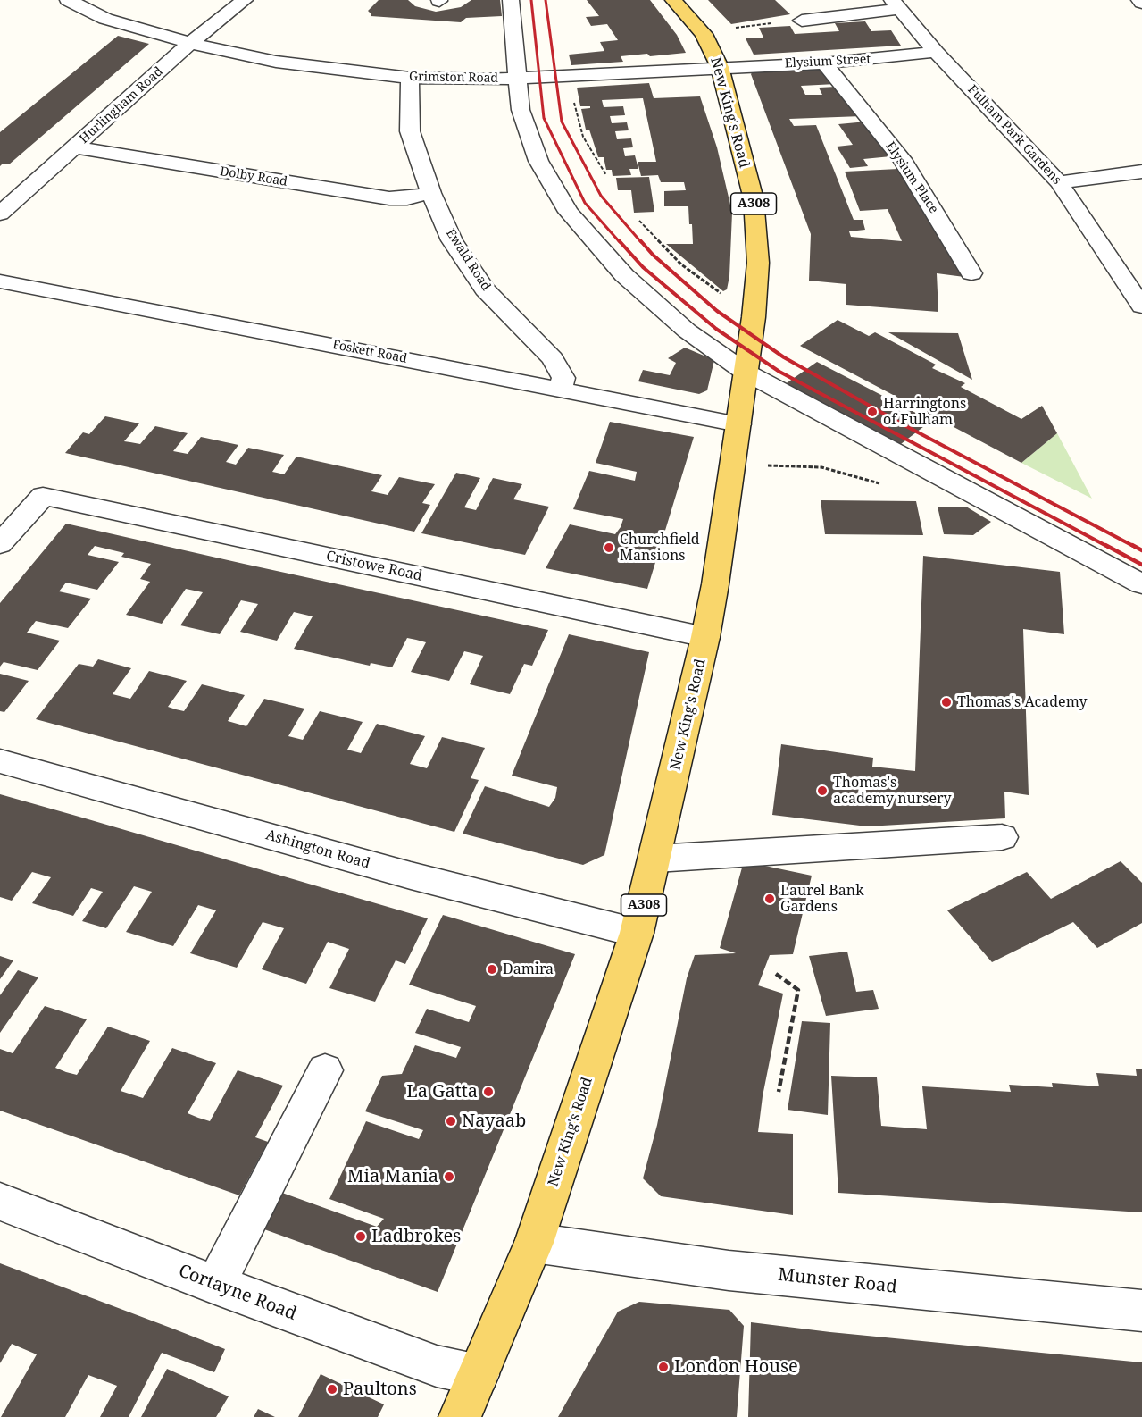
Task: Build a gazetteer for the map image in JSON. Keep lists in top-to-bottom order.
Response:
{
  "streets": {
    "main road": ["New King's Road", "A308"],
    "street": [
      "Elysium Street",
      "Grimston Road",
      "Hurlingham Road",
      "Fulham Park Gardens",
      "Dolby Road",
      "Elysium Place",
      "Ewald Road",
      "Foskett Road",
      "Cristowe Road",
      "Ashington Road",
      "Munster Road",
      "Cortayne Road"
    ]
  },
  "crossings": [
    ["Elysium Street", "Grimston Road"],
    ["Elysium Street", "New King's Road"],
    ["Elysium Street", "Fulham Park Gardens"],
    ["Elysium Street", "Elysium Place"],
    ["Grimston Road", "Hurlingham Road"],
    ["Grimston Road", "New King's Road"],
    ["Grimston Road", "Ewald Road"],
    ["Hurlingham Road", "Dolby Road"],
    ["New King's Road", "Foskett Road"],
    ["New King's Road", "Cristowe Road"],
    ["New King's Road", "Ashington Road"],
    ["New King's Road", "Munster Road"],
    ["New King's Road", "Cortayne Road"],
    ["Dolby Road", "Ewald Road"],
    ["Ewald Road", "Foskett Road"]
  ],
  "places": [
    "Harringtons of Fulham",
    "Churchfield Mansions",
    "Thomas's Academy",
    "Thomas's academy nursery",
    "Laurel Bank Gardens",
    "Damira",
    "La Gatta",
    "Nayaab",
    "Mia Mania",
    "Ladbrokes",
    "London House",
    "Paultons"
  ]
}
